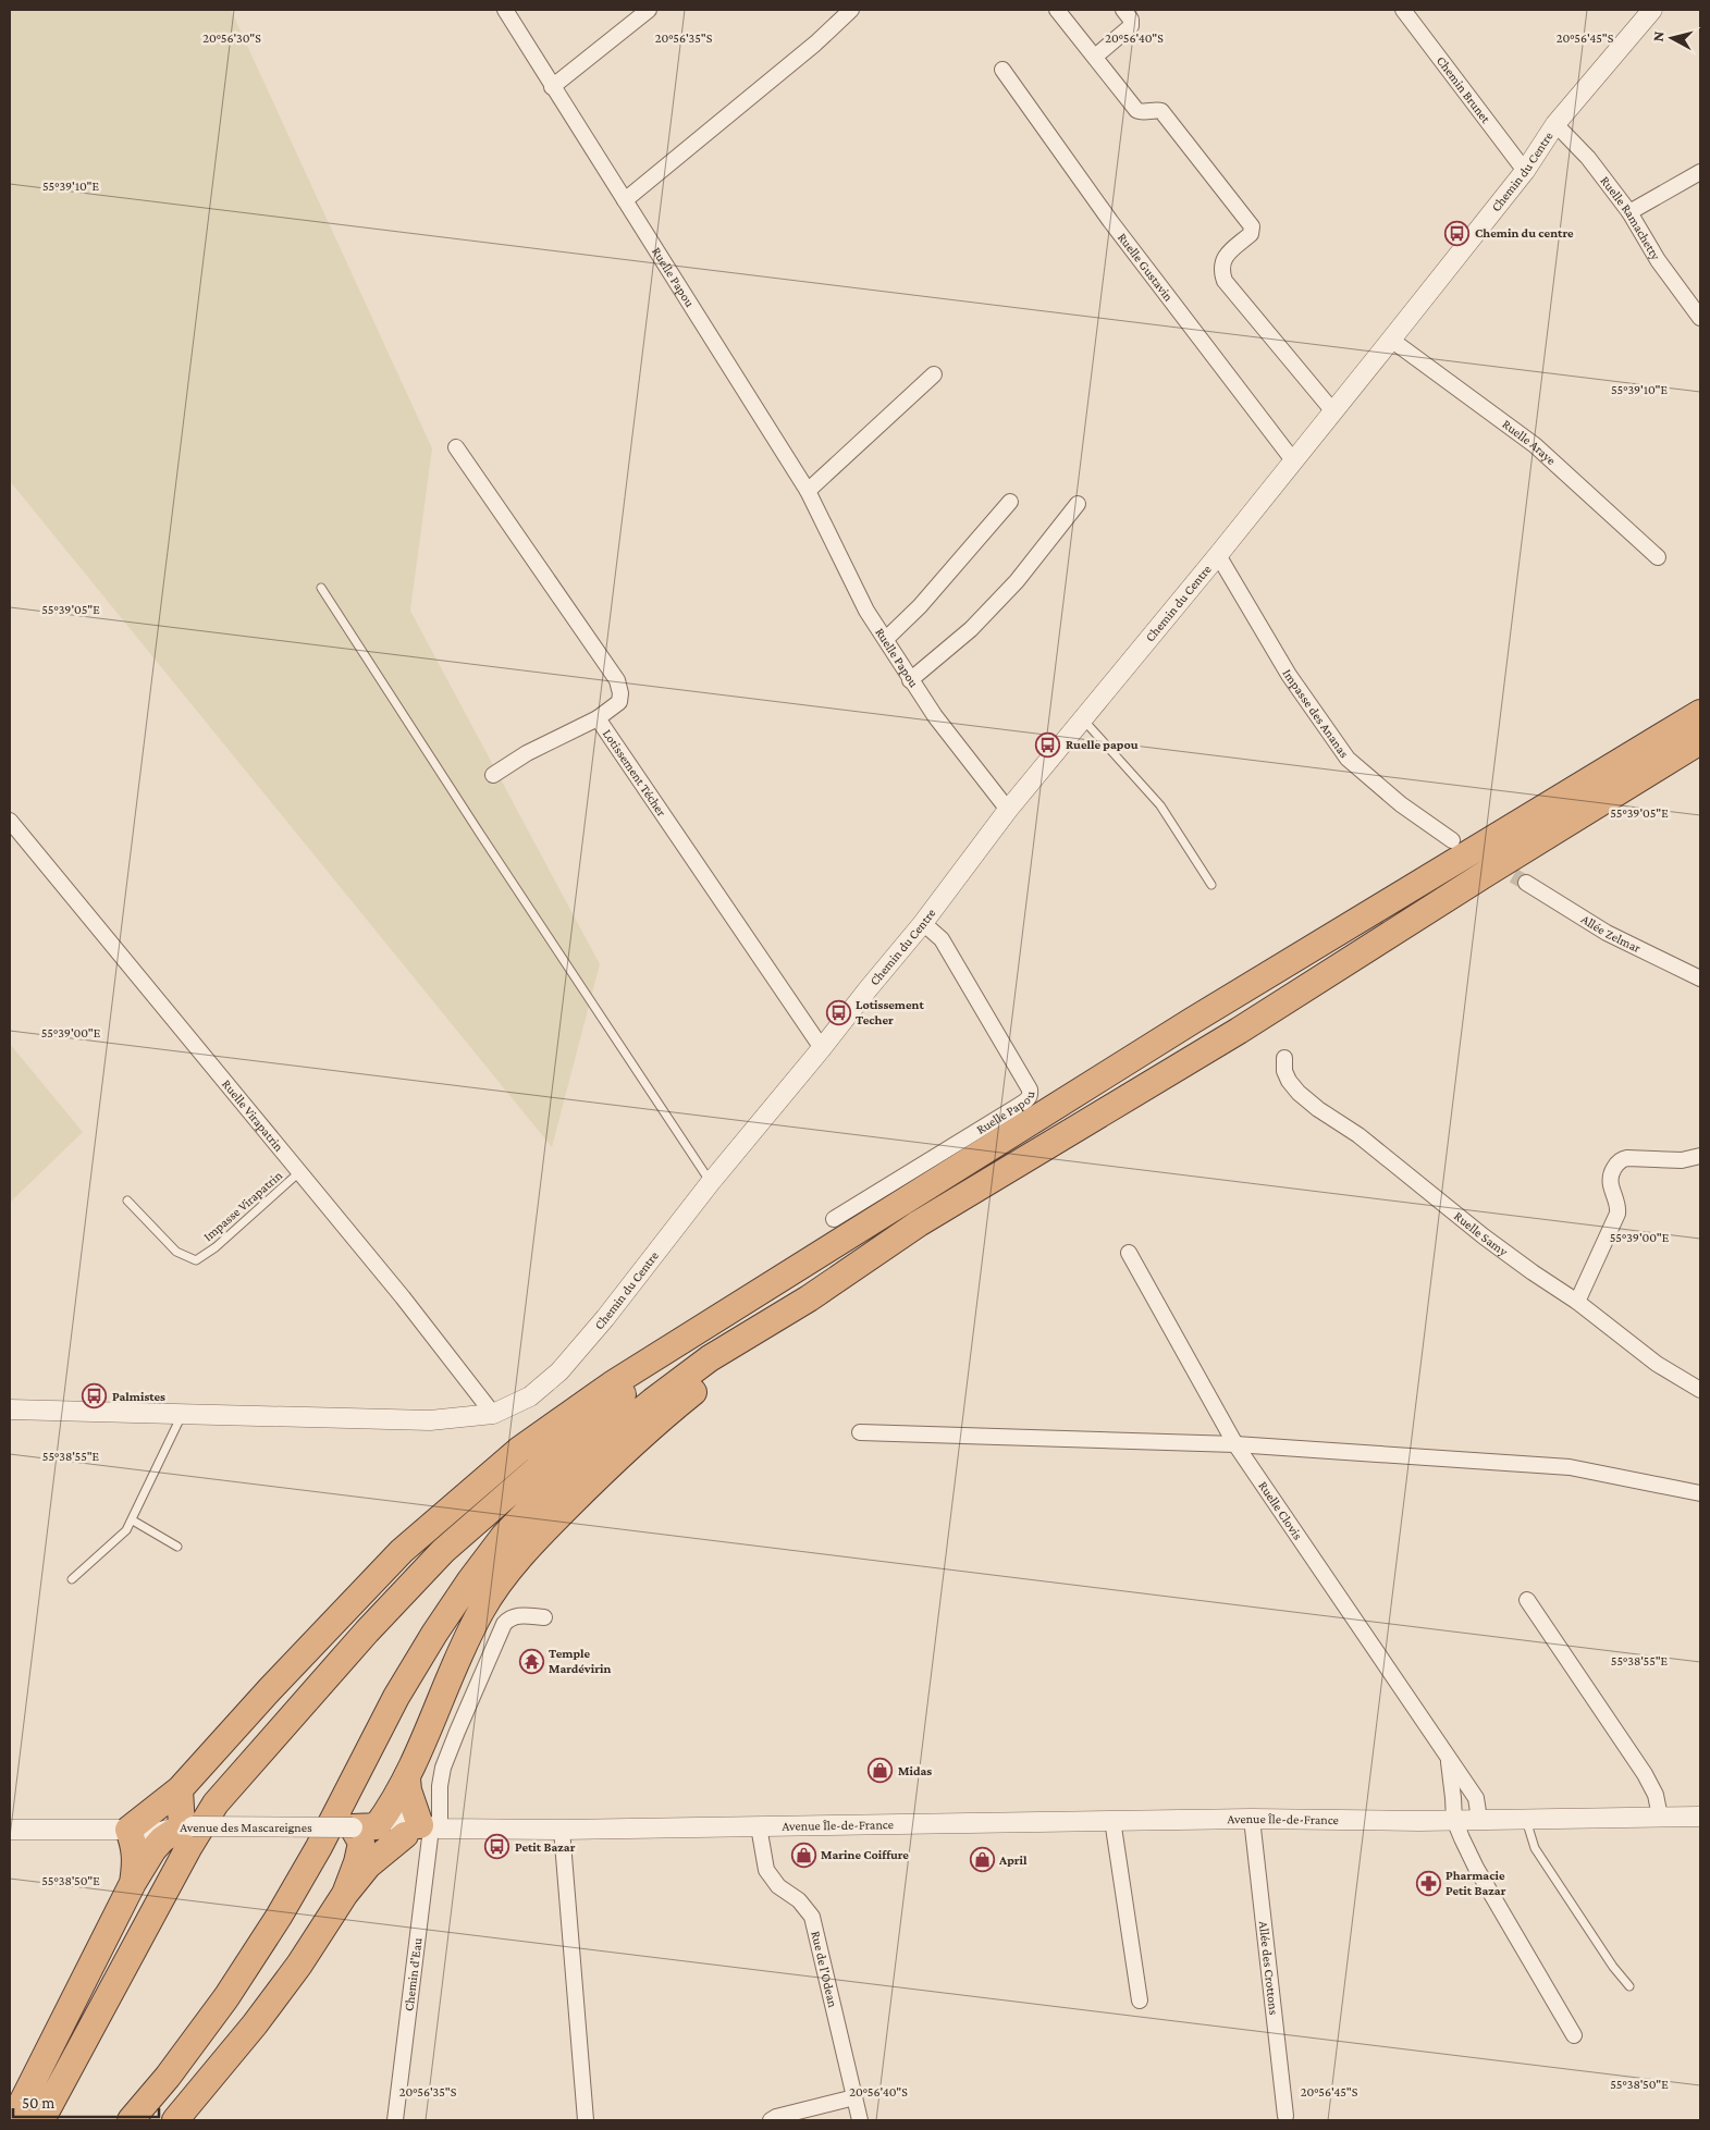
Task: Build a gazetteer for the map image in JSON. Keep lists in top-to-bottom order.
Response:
{
  "streets": {
    "street": [
      "Chemin Brunet",
      "Chemin du Centre",
      "Ruelle Ramachetty",
      "Ruelle Gustavin",
      "Ruelle Papou",
      "Ruelle Araye",
      "Impasse des Ananas",
      "Lotissement Técher",
      "Allée Zelmar",
      "Ruelle Virapatrin",
      "Ruelle Samy",
      "Ruelle Clovis",
      "Avenue Île-de-France",
      "Avenue des Mascareignes",
      "Allée des Crottons",
      "Rue de l'Odean",
      "Chemin d'Eau"
    ],
    "lane": ["Impasse Virapatrin"]
  },
  "crossings": [
    ["Chemin Brunet", "Chemin du Centre"],
    ["Chemin du Centre", "Ruelle Ramachetty"],
    ["Chemin du Centre", "Ruelle Gustavin"],
    ["Chemin du Centre", "Ruelle Papou"],
    ["Chemin du Centre", "Ruelle Araye"],
    ["Chemin du Centre", "Impasse des Ananas"],
    ["Chemin du Centre", "Lotissement Técher"],
    ["Chemin du Centre", "Ruelle Virapatrin"],
    ["Ruelle Virapatrin", "Impasse Virapatrin"],
    ["Ruelle Clovis", "Avenue Île-de-France"],
    ["Avenue Île-de-France", "Avenue des Mascareignes"],
    ["Avenue Île-de-France", "Allée des Crottons"],
    ["Avenue Île-de-France", "Rue de l'Odean"],
    ["Avenue Île-de-France", "Chemin d'Eau"],
    ["Avenue des Mascareignes", "Chemin d'Eau"]
  ],
  "places": {
    "bus stop": [
      "Chemin du centre",
      "Ruelle papou",
      "Lotissement Techer",
      "Palmistes",
      "Petit Bazar"
    ],
    "temple": ["Temple Mardévirin"],
    "shop": ["Midas", "Marine Coiffure", "April"],
    "pharmacy": ["Pharmacie Petit Bazar"]
  },
  "scale_bar": "50 m",
  "north": "left",
  "coordinates": [
    "20°56'30\"S",
    "20°56'35\"S",
    "20°56'40\"S",
    "20°56'45\"S",
    "55°39'10\"E",
    "55°39'05\"E",
    "55°39'00\"E",
    "55°38'55\"E",
    "55°38'50\"E"
  ]
}
